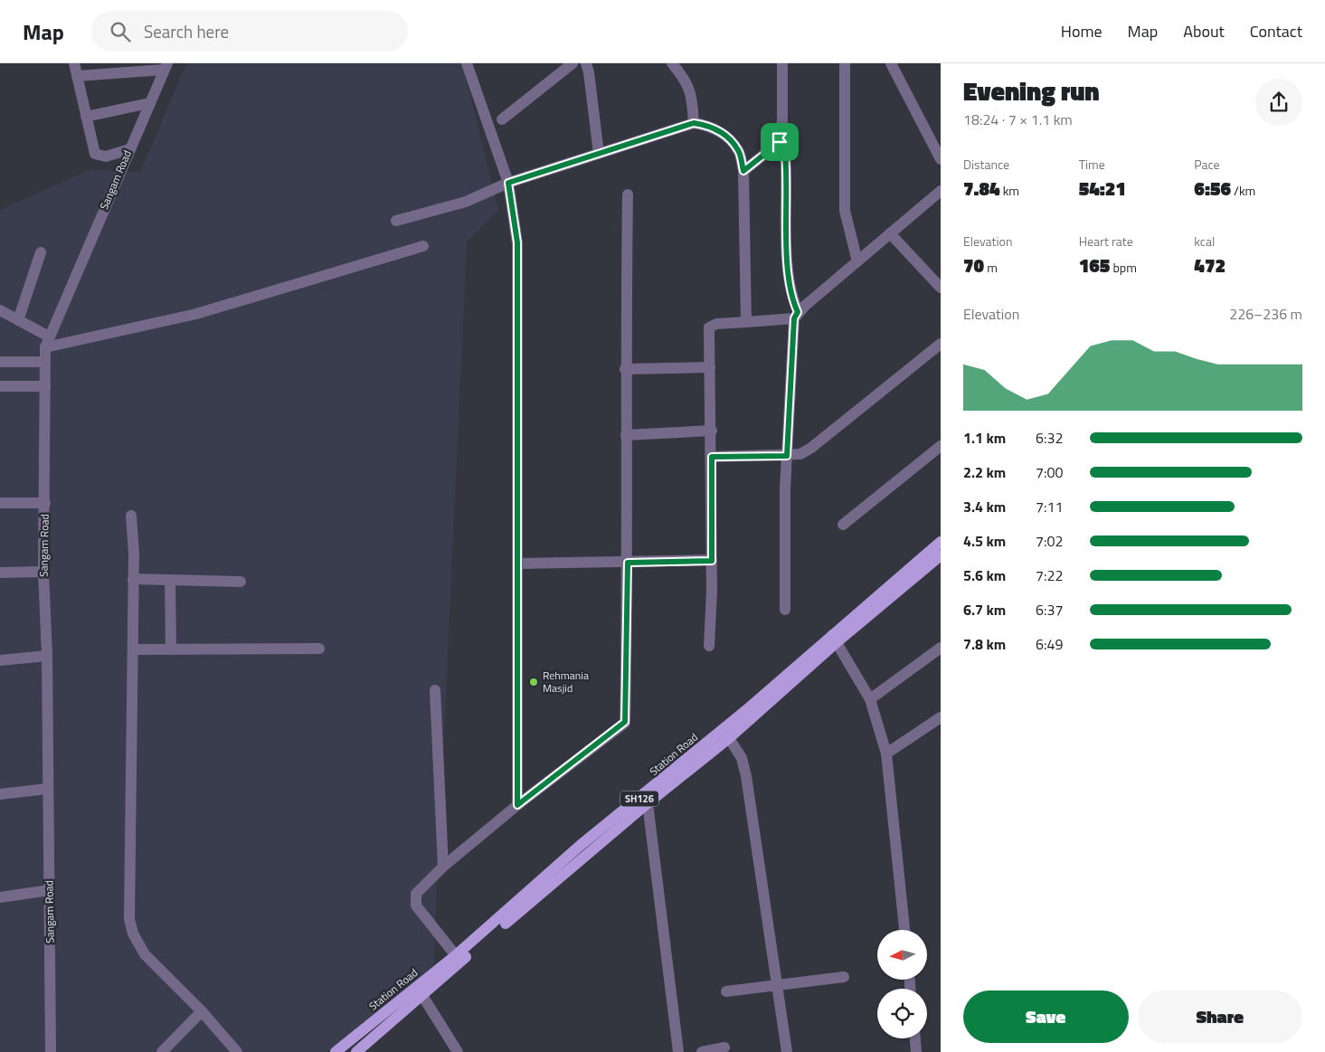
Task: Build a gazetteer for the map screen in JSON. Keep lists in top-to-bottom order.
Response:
{
  "streets": {
    "main road": ["Station Road", "SH126"],
    "street": ["Sangam Road"]
  },
  "places": ["Rehmania Masjid"],
  "north": "left",
  "page": {
    "header": "Map",
    "search": "Search here",
    "nav": [
      "Home",
      "Map",
      "About",
      "Contact"
    ],
    "heading": ["Evening run", "18:24 · 7 × 1.1 km"],
    "stats": [
      ["Distance", "7.84 km"],
      ["Time", "54:21"],
      ["Pace", "6:56 /km"],
      ["Elevation", "70 m"],
      ["Heart rate", "165 bpm"],
      ["kcal", "472"]
    ],
    "chart": ["Elevation", "226–236 m"],
    "list": [
      {
        "name": "1.1 km",
        "note": "6:32"
      },
      {
        "name": "2.2 km",
        "note": "7:00"
      },
      {
        "name": "3.4 km",
        "note": "7:11"
      },
      {
        "name": "4.5 km",
        "note": "7:02"
      },
      {
        "name": "5.6 km",
        "note": "7:22"
      },
      {
        "name": "6.7 km",
        "note": "6:37"
      },
      {
        "name": "7.8 km",
        "note": "6:49"
      }
    ],
    "buttons": ["Save", "Share"]
  }
}
